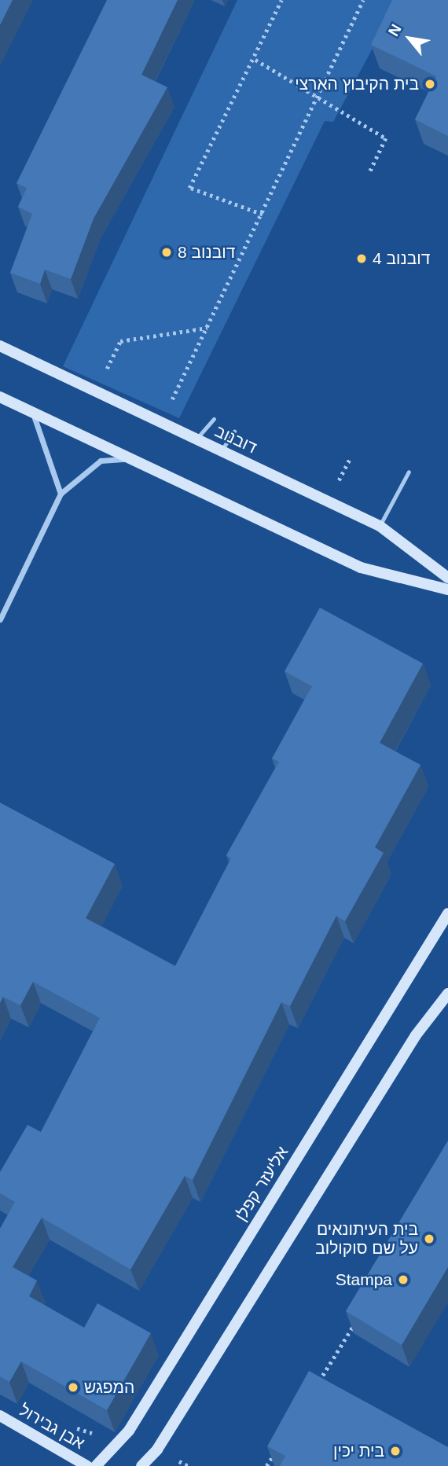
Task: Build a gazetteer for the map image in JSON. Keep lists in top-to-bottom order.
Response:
{
  "streets": {
    "main road": ["דובנוב", "אליעזר קפלן", "אבן גבירול"]
  },
  "places": [
    "בית הקיבוץ הארצי",
    "דובנוב 8",
    "דובנוב 4",
    "בית העיתונאים על שם סוקולוב",
    "Stampa",
    "המפגש",
    "בית יכין"
  ],
  "north": "top left"
}
